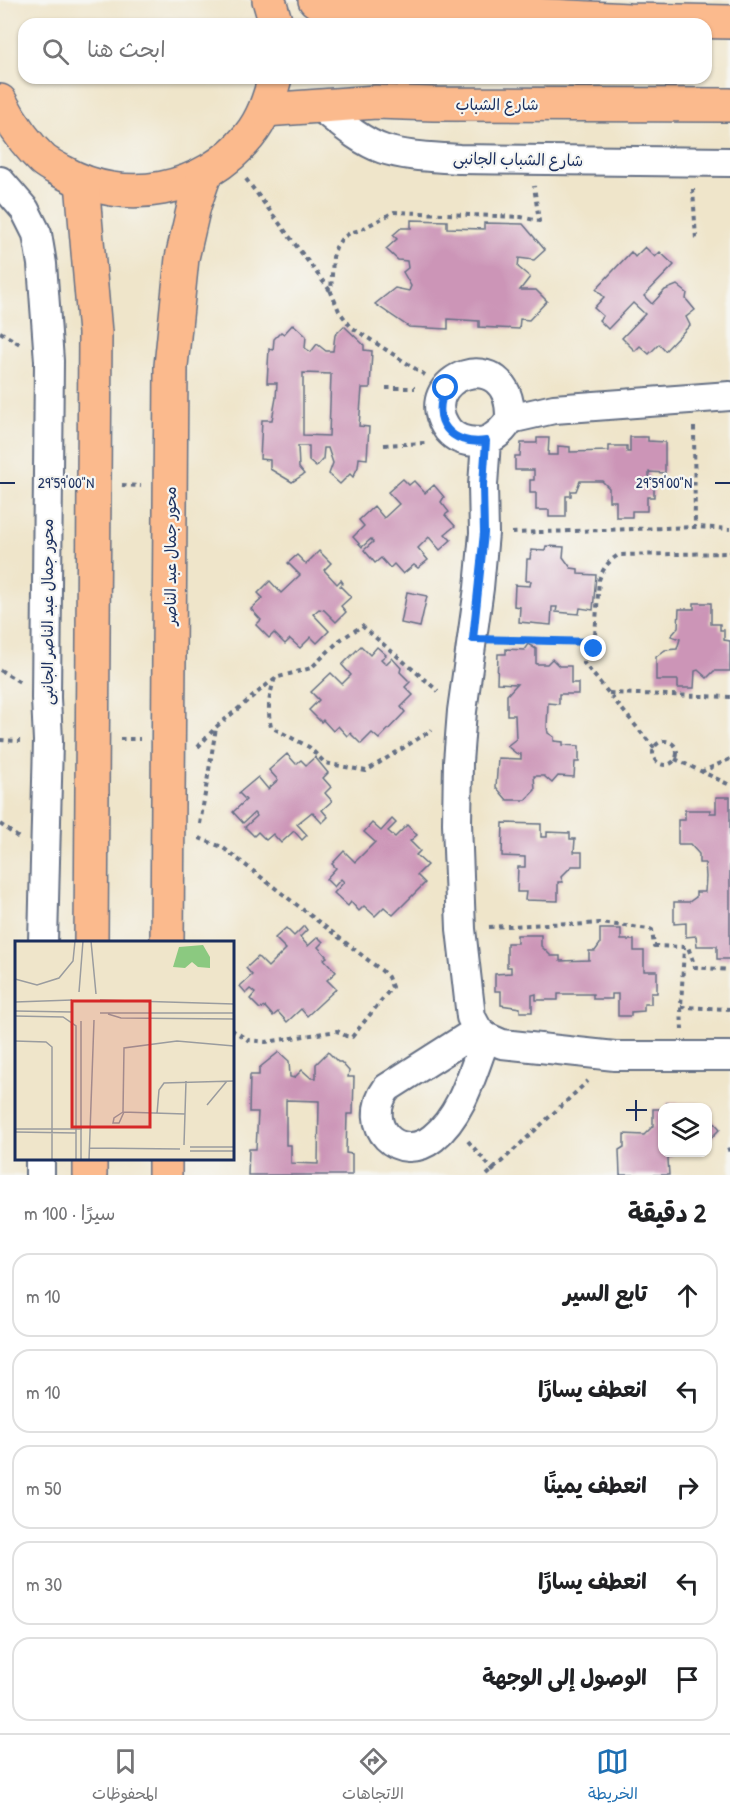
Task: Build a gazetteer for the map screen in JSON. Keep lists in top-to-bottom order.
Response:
{
  "streets": {
    "main road": ["شارع الشباب", "محور جمال عبد الناصر"],
    "street": ["شارع الشباب الجانبى", "محور جمال عبد الناصر الجانبى"]
  },
  "crossings": [
    ["شارع الشباب", "شارع الشباب الجانبى"]
  ],
  "page": {
    "search": "ابحث هنا",
    "heading": ["2 دقيقة", "سيرًا · 100 m"],
    "list": [
      ["تابع السير", "10 m"],
      ["انعطف يسارًا", "10 m"],
      ["انعطف يمينًا", "50 m"],
      ["انعطف يسارًا", "30 m"],
      "الوصول إلى الوجهة"
    ],
    "nav": ["الخريطة", "الاتجاهات", "المحفوظات"]
  },
  "coordinates": ["29°59'00\"N"]
}
